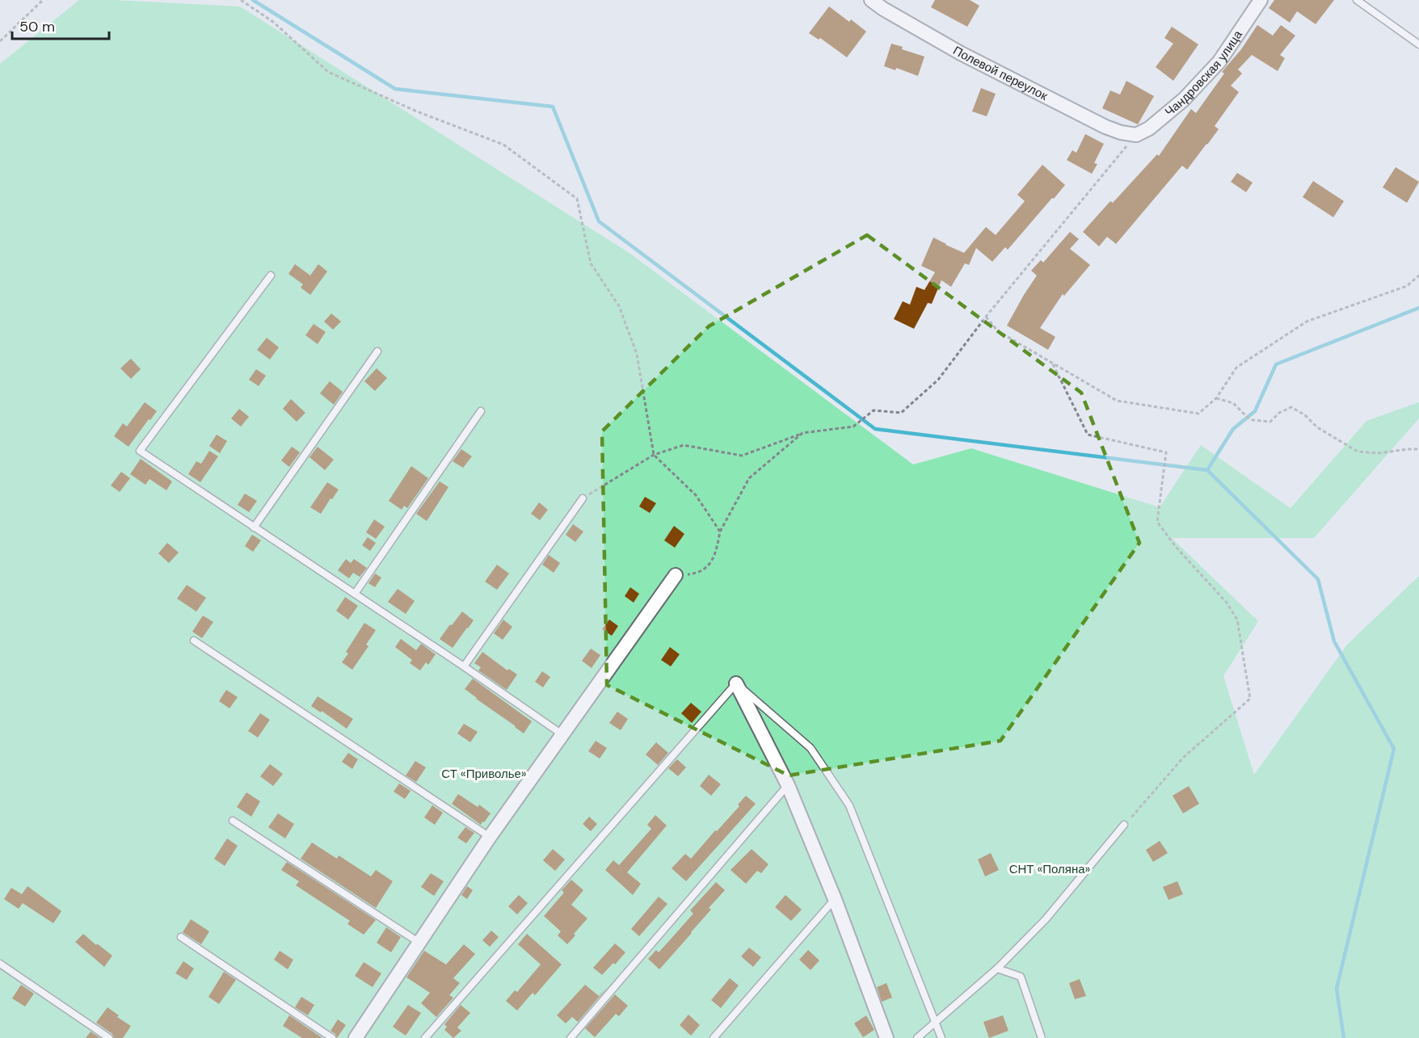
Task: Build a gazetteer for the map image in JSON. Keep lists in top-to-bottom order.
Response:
{
  "streets": {
    "street": ["Чандровская улица", "Полевой переулок"]
  },
  "crossings": [
    ["Чандровская улица", "Полевой переулок"]
  ],
  "parks": ["СТ «Приволье»", "СНТ «Поляна»"],
  "scale_bar": "50 m"
}
